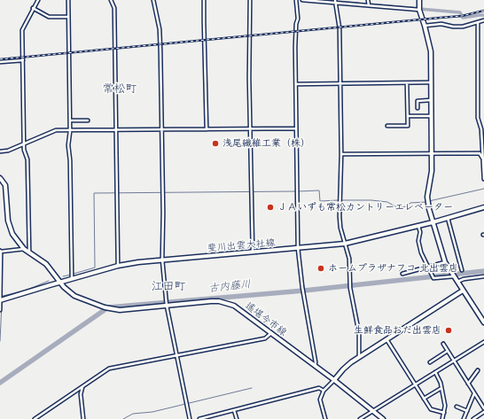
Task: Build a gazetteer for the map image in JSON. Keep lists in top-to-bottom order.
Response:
{
  "streets": {
    "main road": ["斐川出雲大社線", "遙堪今市線"]
  },
  "crossings": [
    ["斐川出雲大社線", "遙堪今市線"]
  ],
  "districts": ["常松町", "江田町"],
  "water": ["古内藤川"],
  "places": [
    "浅尾繊維工業（株）",
    "ＪＡいずも常松カントリーエレベーター",
    "ホームプラザナフコ 北出雲店",
    "生鮮食品おだ出雲店"
  ]
}
